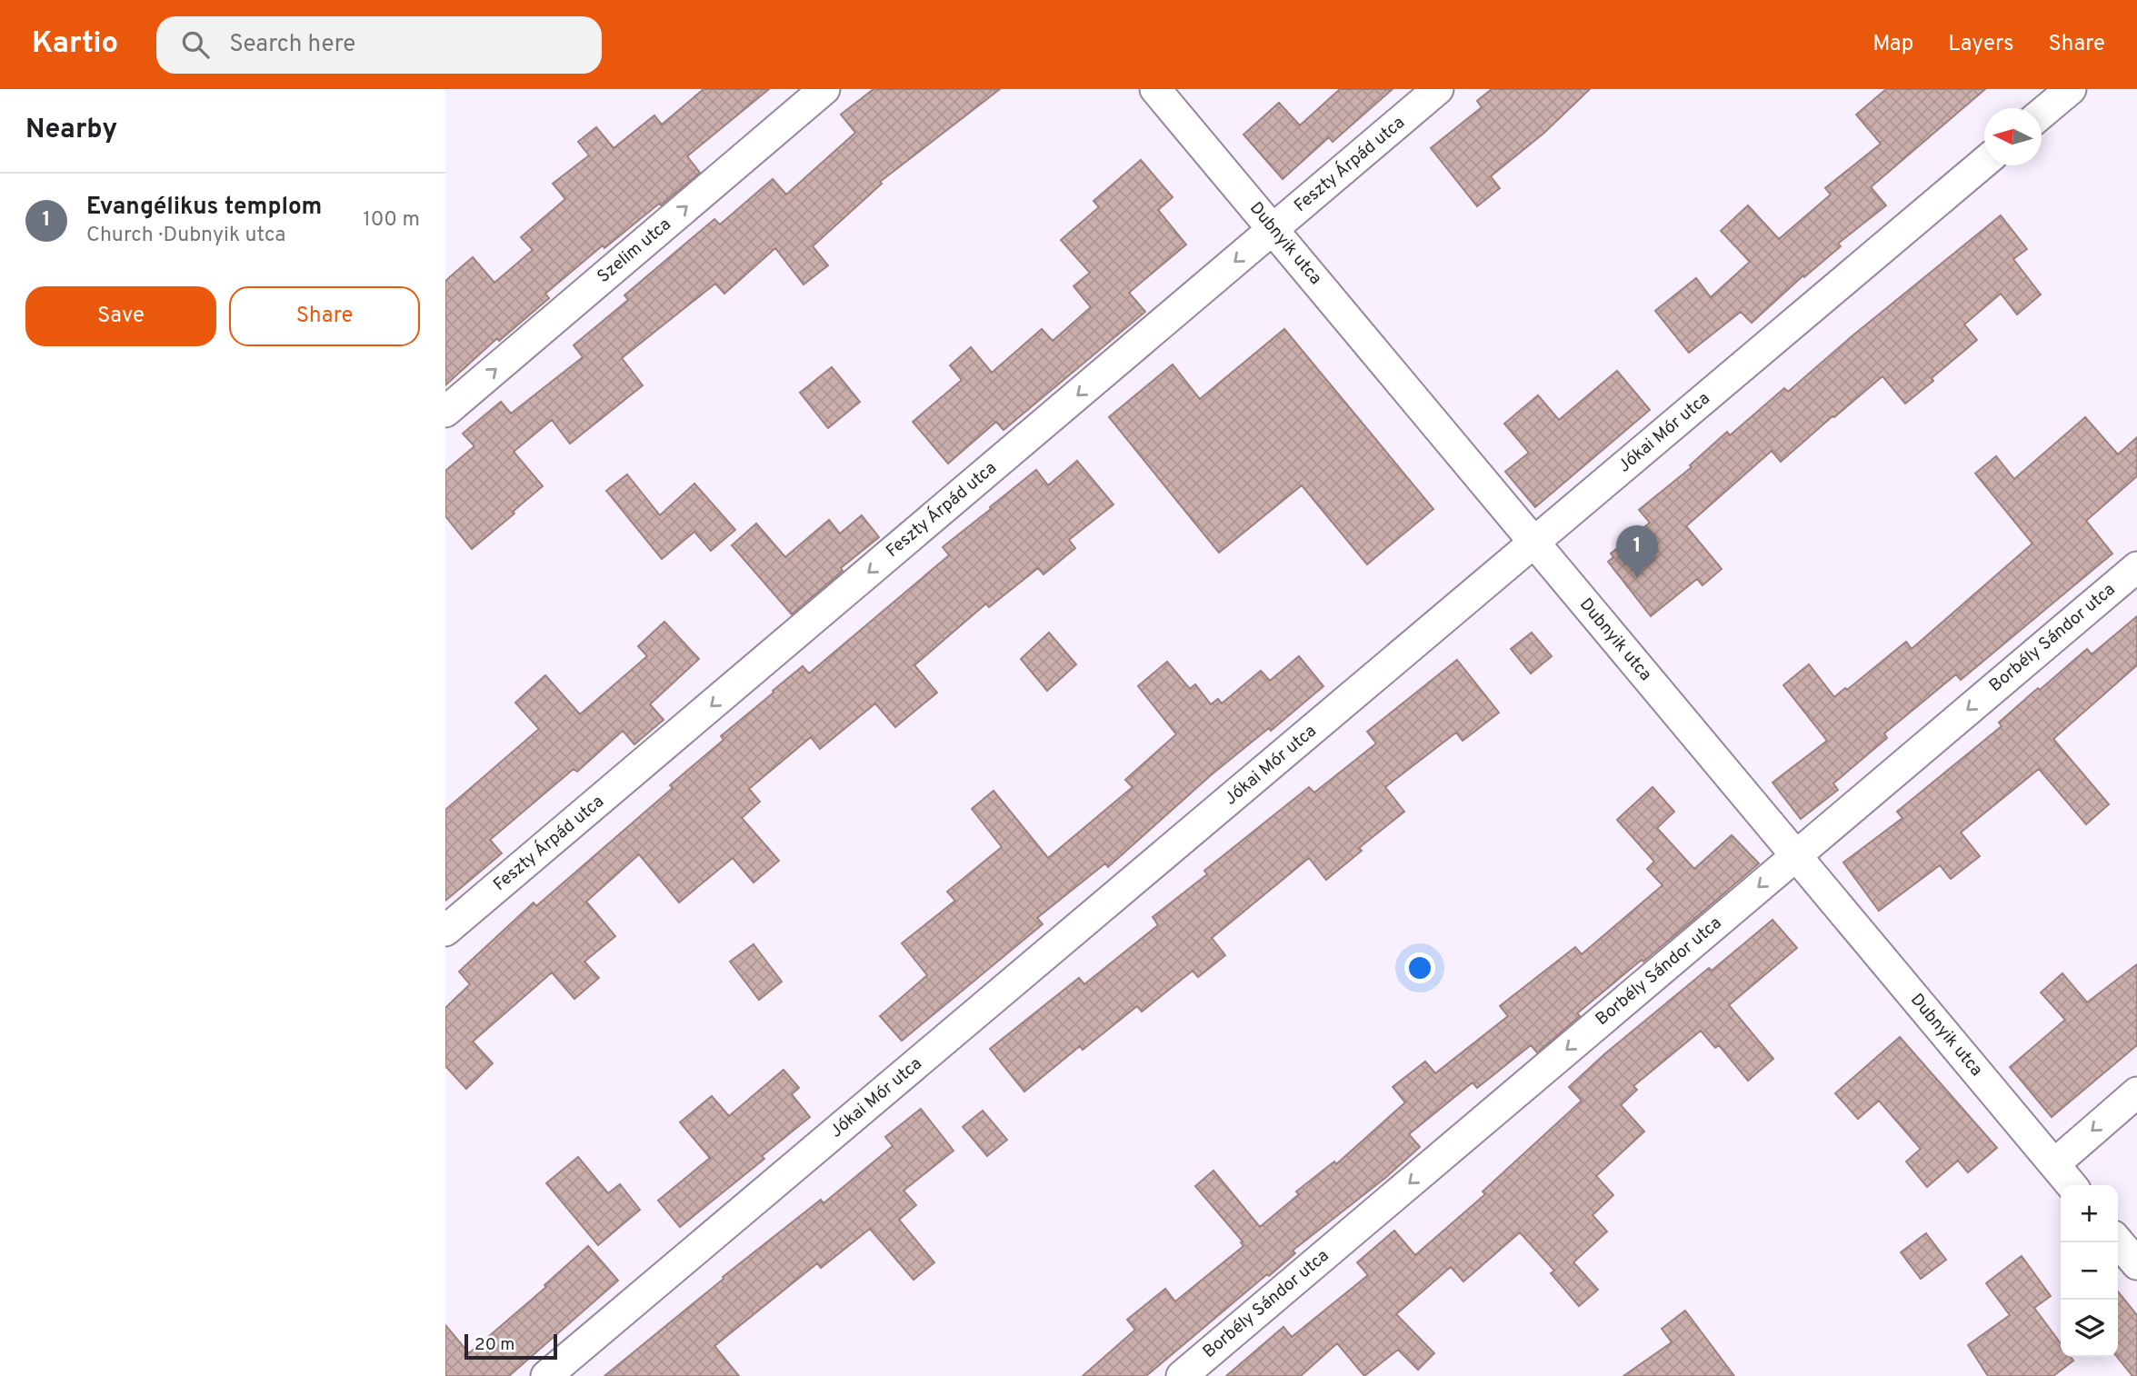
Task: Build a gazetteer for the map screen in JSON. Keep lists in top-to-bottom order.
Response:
{
  "streets": {
    "street": [
      "Feszty Árpád utca",
      "Dubnyik utca",
      "Szelim utca",
      "Jókai Mór utca",
      "Borbély Sándor utca"
    ]
  },
  "crossings": [
    ["Feszty Árpád utca", "Dubnyik utca"],
    ["Dubnyik utca", "Jókai Mór utca"],
    ["Dubnyik utca", "Borbély Sándor utca"]
  ],
  "one_way": ["Feszty Árpád utca", "Szelim utca", "Borbély Sándor utca"],
  "scale_bar": "20 m",
  "north": "left",
  "page": {
    "header": "Kartio",
    "search": "Search here",
    "nav": ["Map", "Layers", "Share"],
    "heading": "Nearby",
    "list": [
      {
        "mark": "1",
        "name": "Evangélikus templom",
        "note": "Church · Dubnyik utca",
        "value": "100 m"
      }
    ],
    "buttons": ["Save", "Share"],
    "pins": "1",
    "map_buttons": ["+", "−"],
    "scale": "20 m"
  }
}
